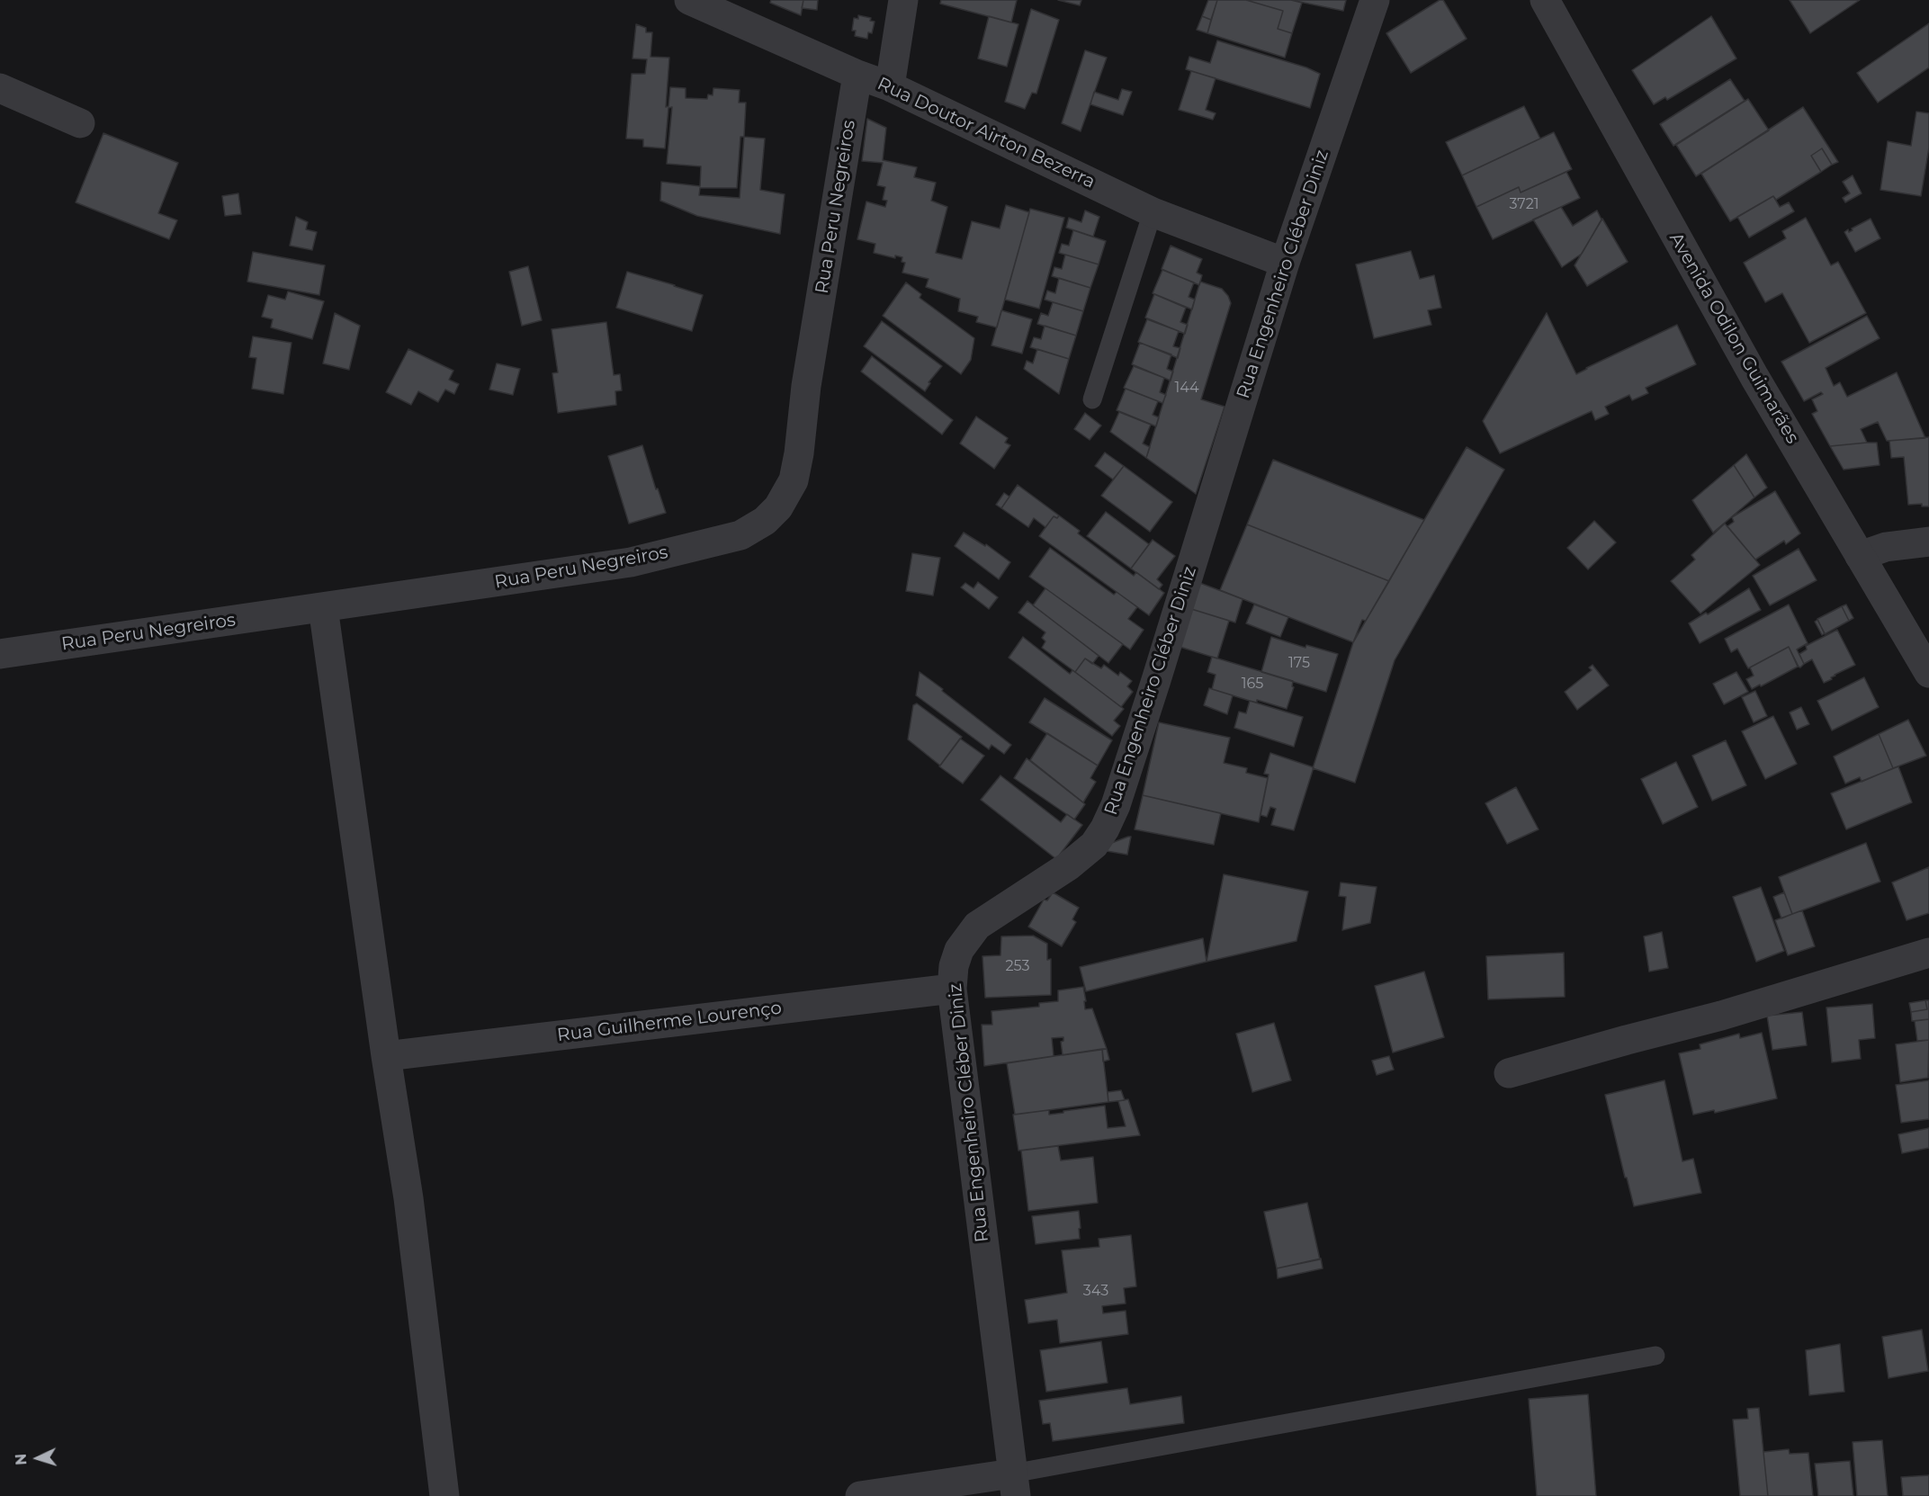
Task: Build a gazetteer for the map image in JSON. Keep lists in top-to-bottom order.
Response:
{
  "streets": {
    "street": [
      "Rua Doutor Airton Bezerra",
      "Rua Peru Negreiros",
      "Rua Engenheiro Cléber Diniz",
      "Avenida Odilon Guimarães",
      "Rua Guilherme Lourenço"
    ]
  },
  "crossings": [
    ["Rua Doutor Airton Bezerra", "Rua Peru Negreiros"],
    ["Rua Doutor Airton Bezerra", "Rua Engenheiro Cléber Diniz"],
    ["Rua Engenheiro Cléber Diniz", "Rua Guilherme Lourenço"]
  ],
  "house_numbers": [
    "3721",
    "144",
    "175",
    "165",
    "253",
    "343"
  ],
  "north": "left"
}
